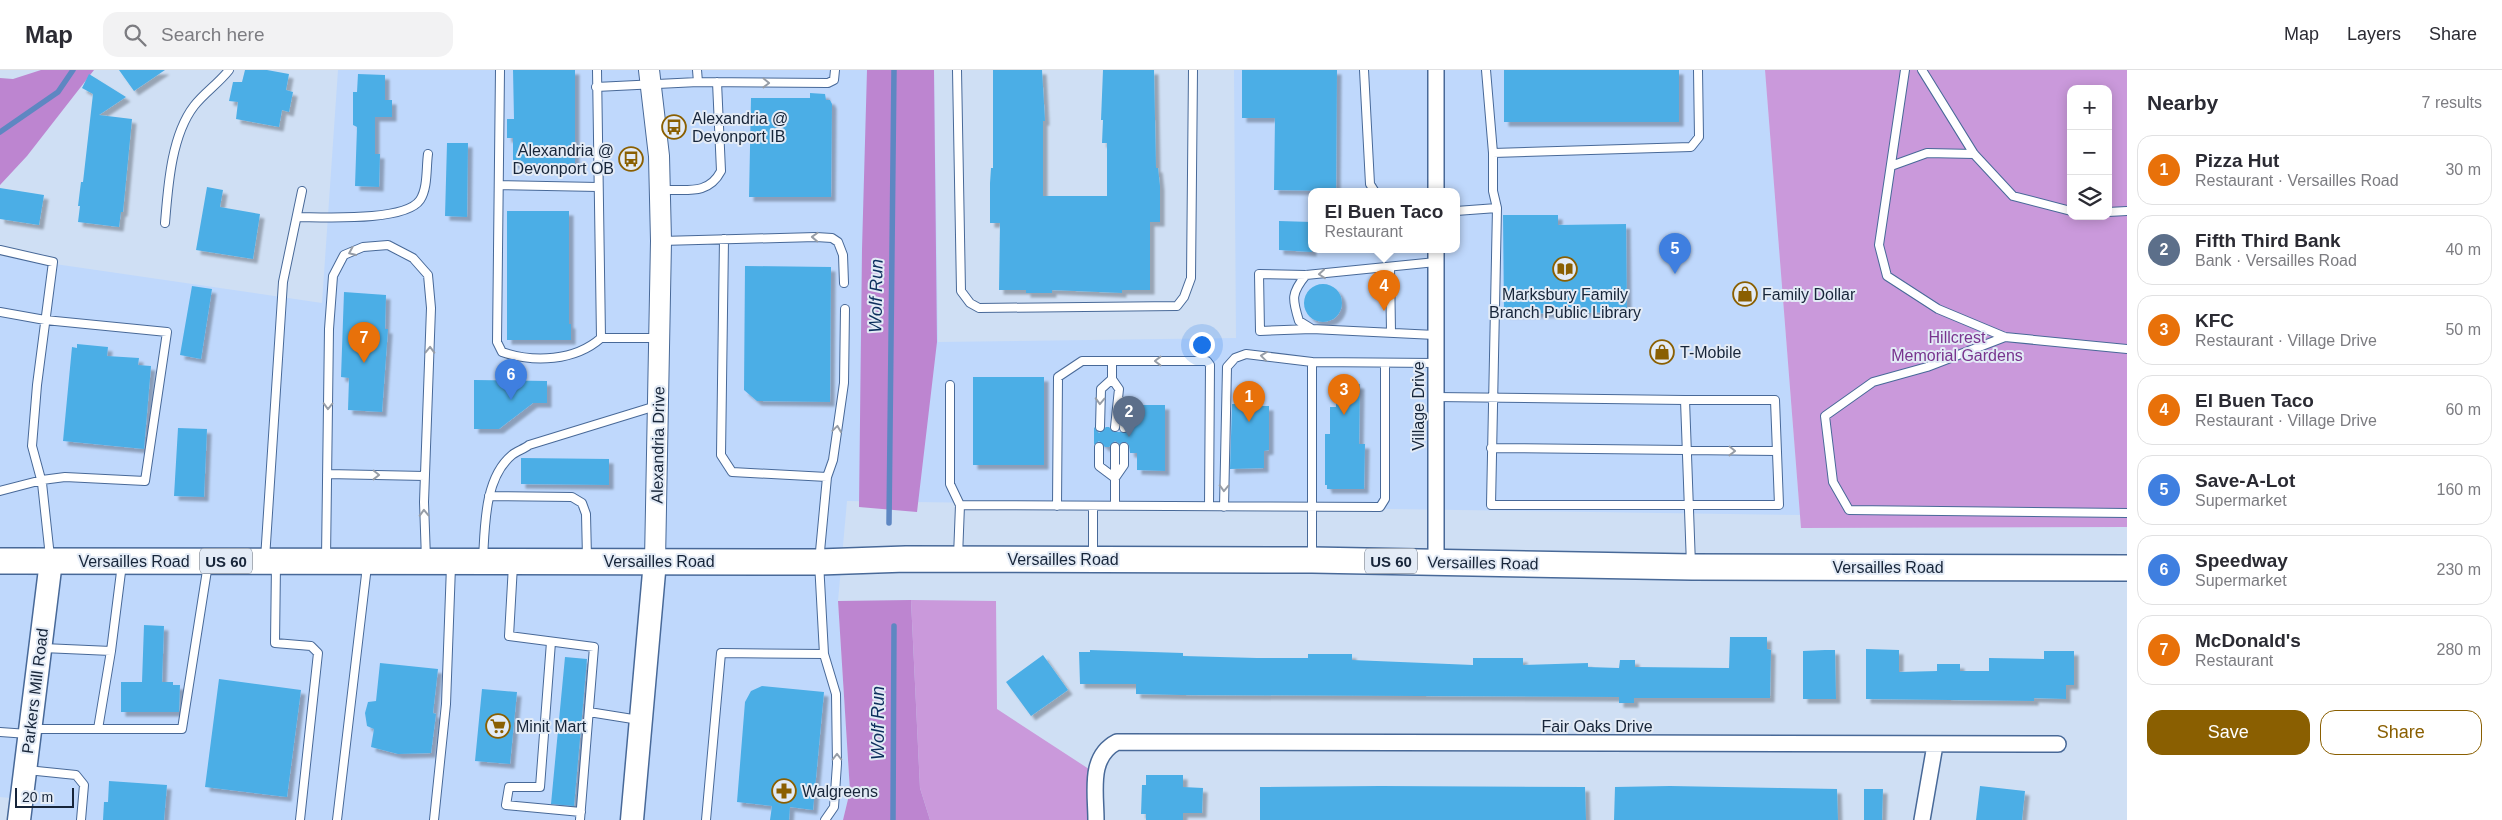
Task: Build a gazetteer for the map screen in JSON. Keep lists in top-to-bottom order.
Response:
{
  "streets": {
    "main road": [
      "Alexandria Drive",
      "Versailles Road",
      "US 60",
      "Parkers Mill Road"
    ],
    "street": ["Village Drive", "Fair Oaks Drive"]
  },
  "crossings": [
    ["Village Drive", "Versailles Road"],
    ["Alexandria Drive", "Versailles Road"],
    ["Versailles Road", "Parkers Mill Road"]
  ],
  "water": ["Wolf Run"],
  "parks": ["Hillcrest Memorial Gardens"],
  "places": {
    "bus stop": ["Alexandria @ Devonport IB", "Alexandria @ Devonport OB"],
    "library": ["Marksbury Family Branch Public Library"],
    "shop": ["Family Dollar", "T-Mobile"],
    "supermarket": ["Minit Mart"],
    "pharmacy": ["Walgreens"]
  },
  "scale_bar": "20 m",
  "page": {
    "header": "Map",
    "search": "Search here",
    "nav": ["Map", "Layers", "Share"],
    "heading": ["Nearby", "7 results"],
    "map_buttons": ["+", "−"],
    "list": [
      {
        "mark": "1",
        "name": "Pizza Hut",
        "note": "Restaurant · Versailles Road",
        "value": "30 m"
      },
      {
        "mark": "2",
        "name": "Fifth Third Bank",
        "note": "Bank · Versailles Road",
        "value": "40 m"
      },
      {
        "mark": "3",
        "name": "KFC",
        "note": "Restaurant · Village Drive",
        "value": "50 m"
      },
      {
        "mark": "4",
        "name": "El Buen Taco",
        "note": "Restaurant · Village Drive",
        "value": "60 m"
      },
      {
        "mark": "5",
        "name": "Save-A-Lot",
        "note": "Supermarket",
        "value": "160 m"
      },
      {
        "mark": "6",
        "name": "Speedway",
        "note": "Supermarket",
        "value": "230 m"
      },
      {
        "mark": "7",
        "name": "McDonald's",
        "note": "Restaurant",
        "value": "280 m"
      }
    ],
    "popup": ["El Buen Taco", "Restaurant"],
    "pins": [
      "5",
      "4",
      "7",
      "6",
      "3",
      "1",
      "2"
    ],
    "buttons": ["Save", "Share"],
    "scale": "20 m"
  }
}
